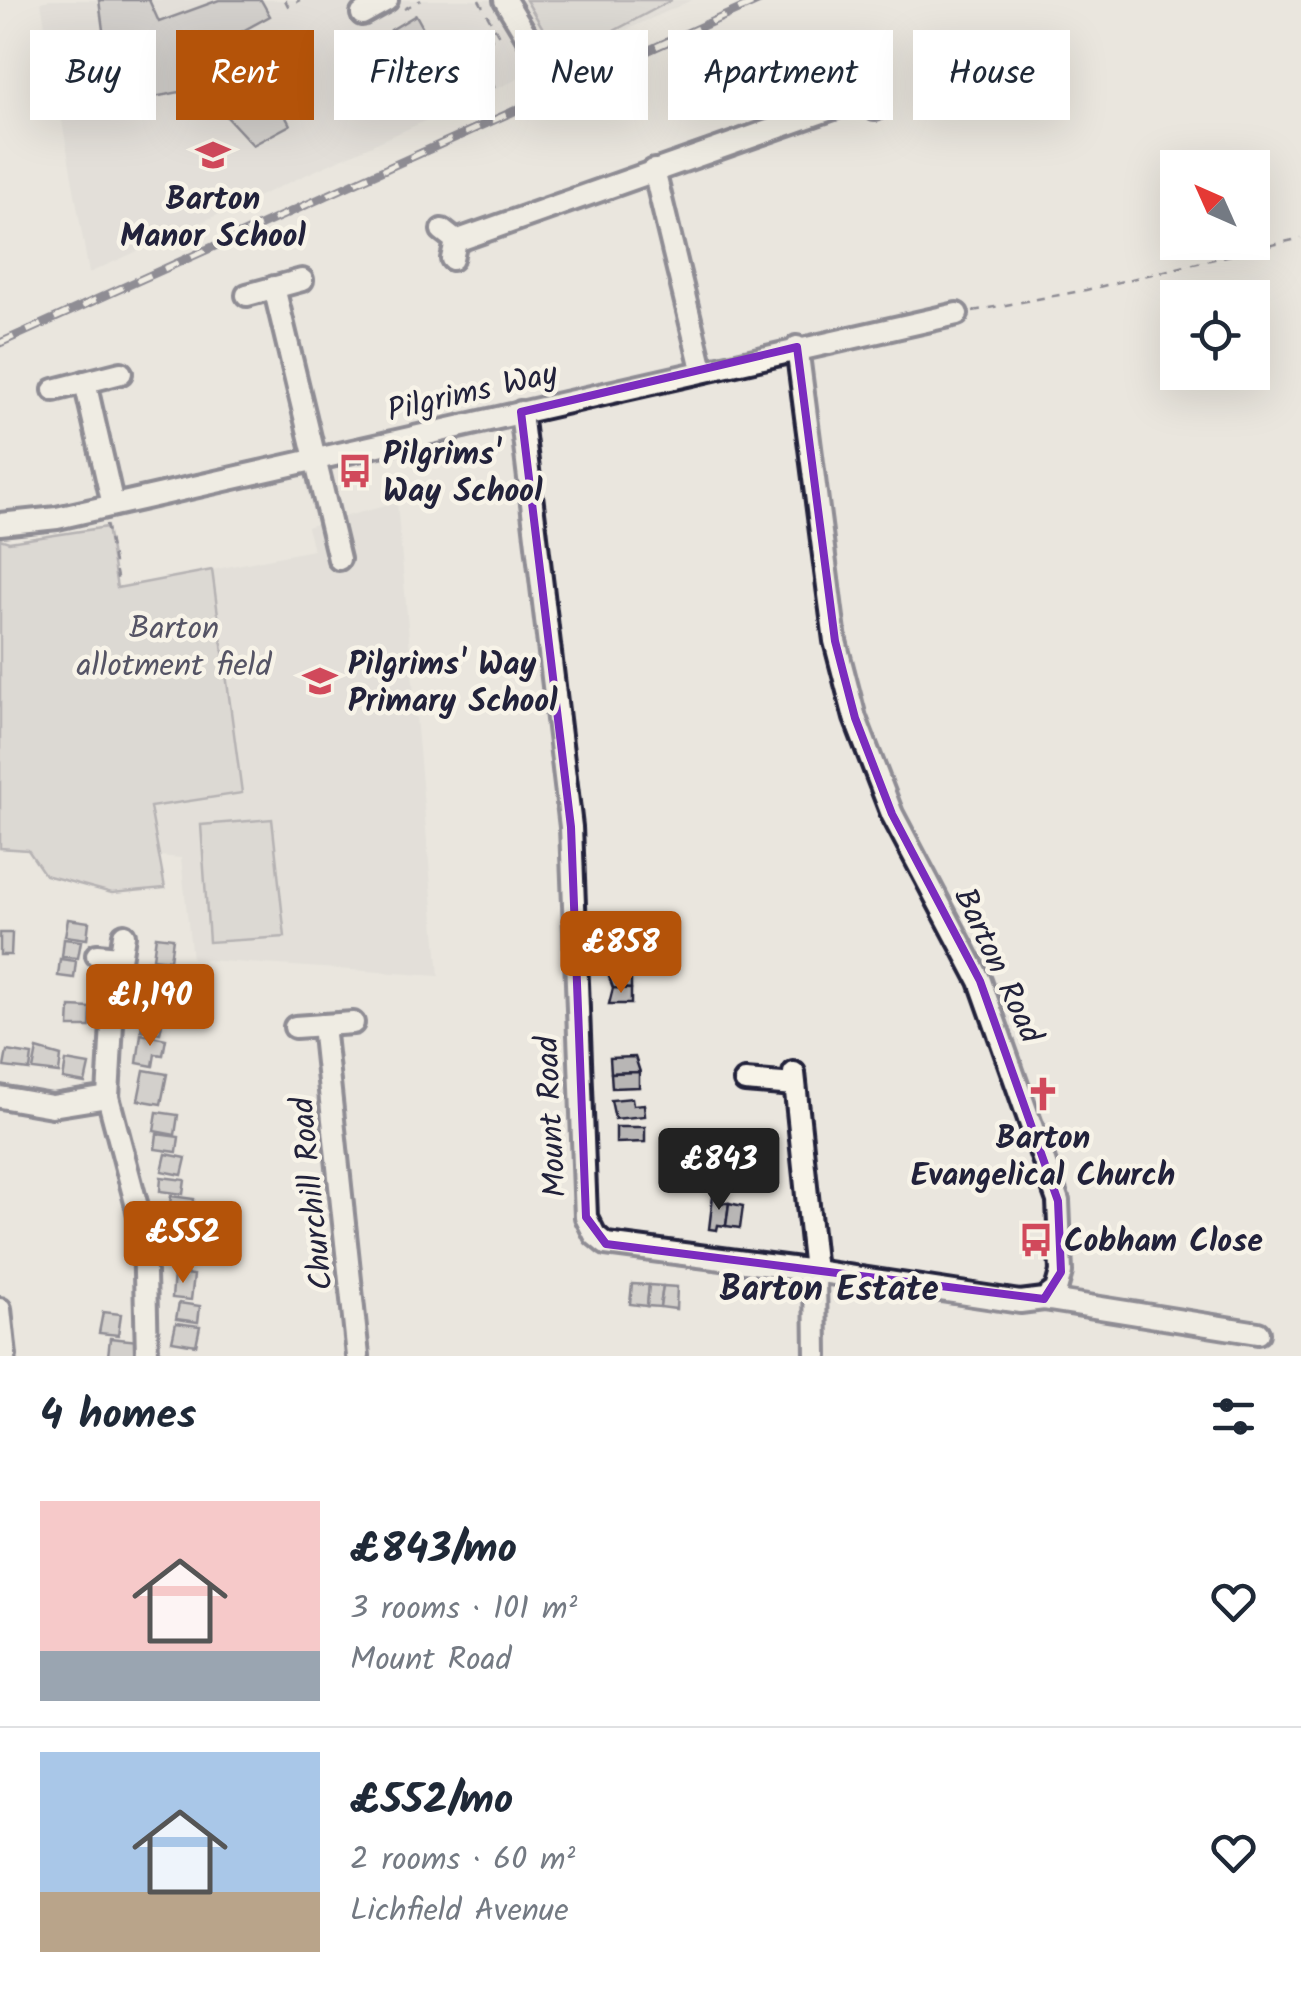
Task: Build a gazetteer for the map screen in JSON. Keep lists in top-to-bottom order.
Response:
{
  "streets": {
    "street": [
      "Pilgrims Way",
      "Barton Road",
      "Mount Road",
      "Churchill Road"
    ]
  },
  "crossings": [
    ["Pilgrims Way", "Barton Road"],
    ["Pilgrims Way", "Mount Road"]
  ],
  "districts": ["Barton Estate"],
  "parks": ["Barton allotment field"],
  "places": {
    "school or university": ["Barton Manor School", "Pilgrims' Way Primary School"],
    "bus stop": ["Pilgrims' Way School", "Cobham Close"],
    "church": ["Barton Evangelical Church"]
  },
  "north": "top left",
  "page": {
    "chip": [
      "Buy",
      "Rent",
      "Filters",
      "New",
      "Apartment",
      "House"
    ],
    "price": [
      "£858",
      "£1,190",
      "£843",
      "£552"
    ],
    "heading": "4 homes",
    "list": [
      {
        "name": "£843/mo",
        "note": "3 rooms · 101 m² · Mount Road"
      },
      {
        "name": "£552/mo",
        "note": "2 rooms · 60 m² · Lichfield Avenue"
      }
    ]
  }
}
